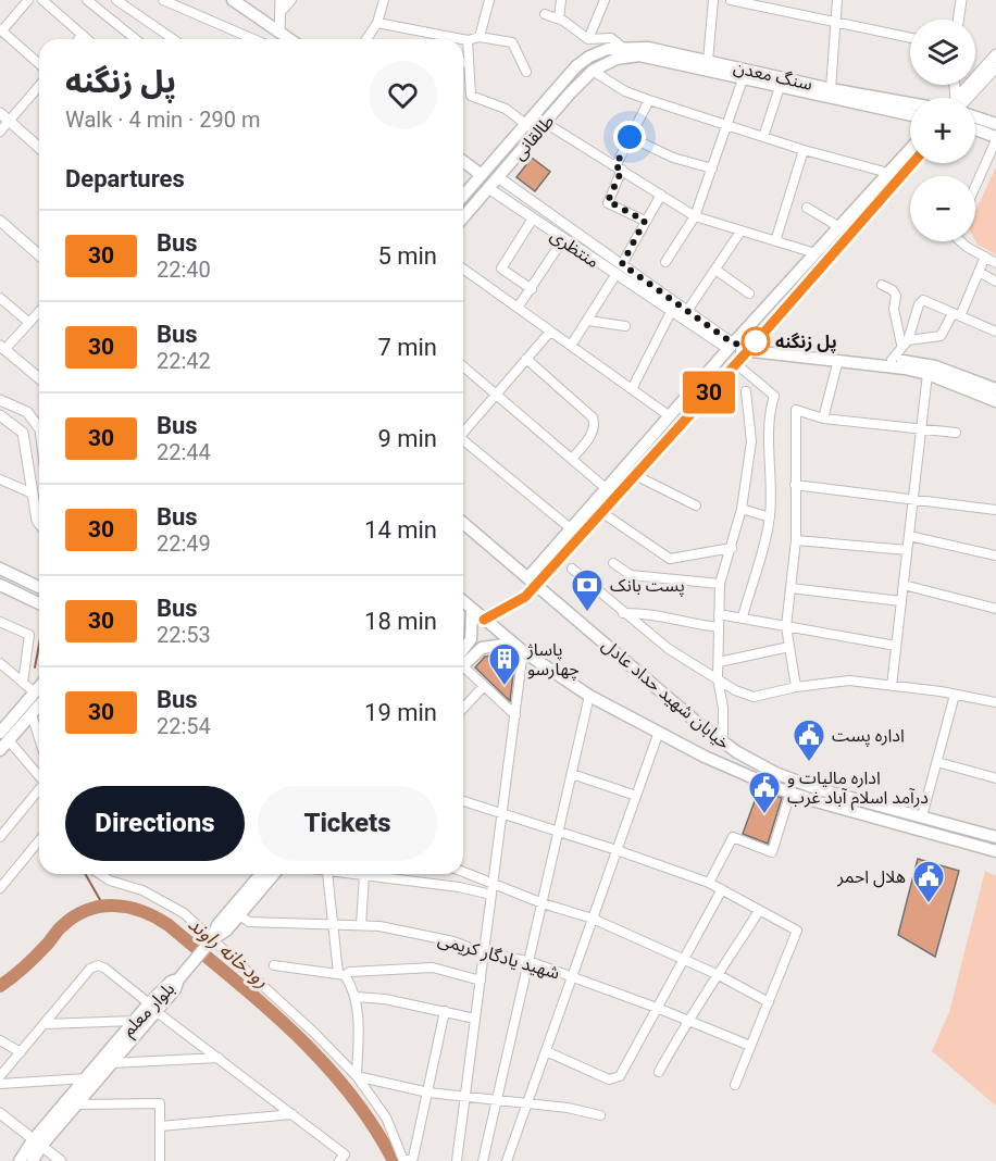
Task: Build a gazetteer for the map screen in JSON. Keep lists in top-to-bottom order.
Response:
{
  "streets": {
    "main road": [
      "سنگ معدن",
      "طالقانی",
      "خیابان شهید حداد عادل",
      "بلوار معلم"
    ],
    "street": ["منتظری", "شهید یادگار کریمی"]
  },
  "crossings": [
    ["سنگ معدن", "طالقانی"],
    ["طالقانی", "منتظری"]
  ],
  "water": ["رودخانه راوند"],
  "places": {
    "other": ["پل زنگنه"],
    "bank": ["پست بانک"],
    "building": ["پاساژ چهارسو"],
    "public building": ["اداره پست", "اداره مالیات و درآمد اسلام آباد غرب", "هلال احمر"]
  },
  "lines": ["bus line 30"],
  "page": {
    "on_map": "30",
    "map_buttons": ["+", "−"],
    "heading": [
      ["پل زنگنه", "Walk · 4 min · 290 m"],
      "Departures"
    ],
    "list": [
      {
        "mark": "30",
        "name": "Bus",
        "note": "22:40",
        "value": "5 min"
      },
      {
        "mark": "30",
        "name": "Bus",
        "note": "22:42",
        "value": "7 min"
      },
      {
        "mark": "30",
        "name": "Bus",
        "note": "22:44",
        "value": "9 min"
      },
      {
        "mark": "30",
        "name": "Bus",
        "note": "22:49",
        "value": "14 min"
      },
      {
        "mark": "30",
        "name": "Bus",
        "note": "22:53",
        "value": "18 min"
      },
      {
        "mark": "30",
        "name": "Bus",
        "note": "22:54",
        "value": "19 min"
      }
    ],
    "buttons": ["Directions", "Tickets"]
  }
}
